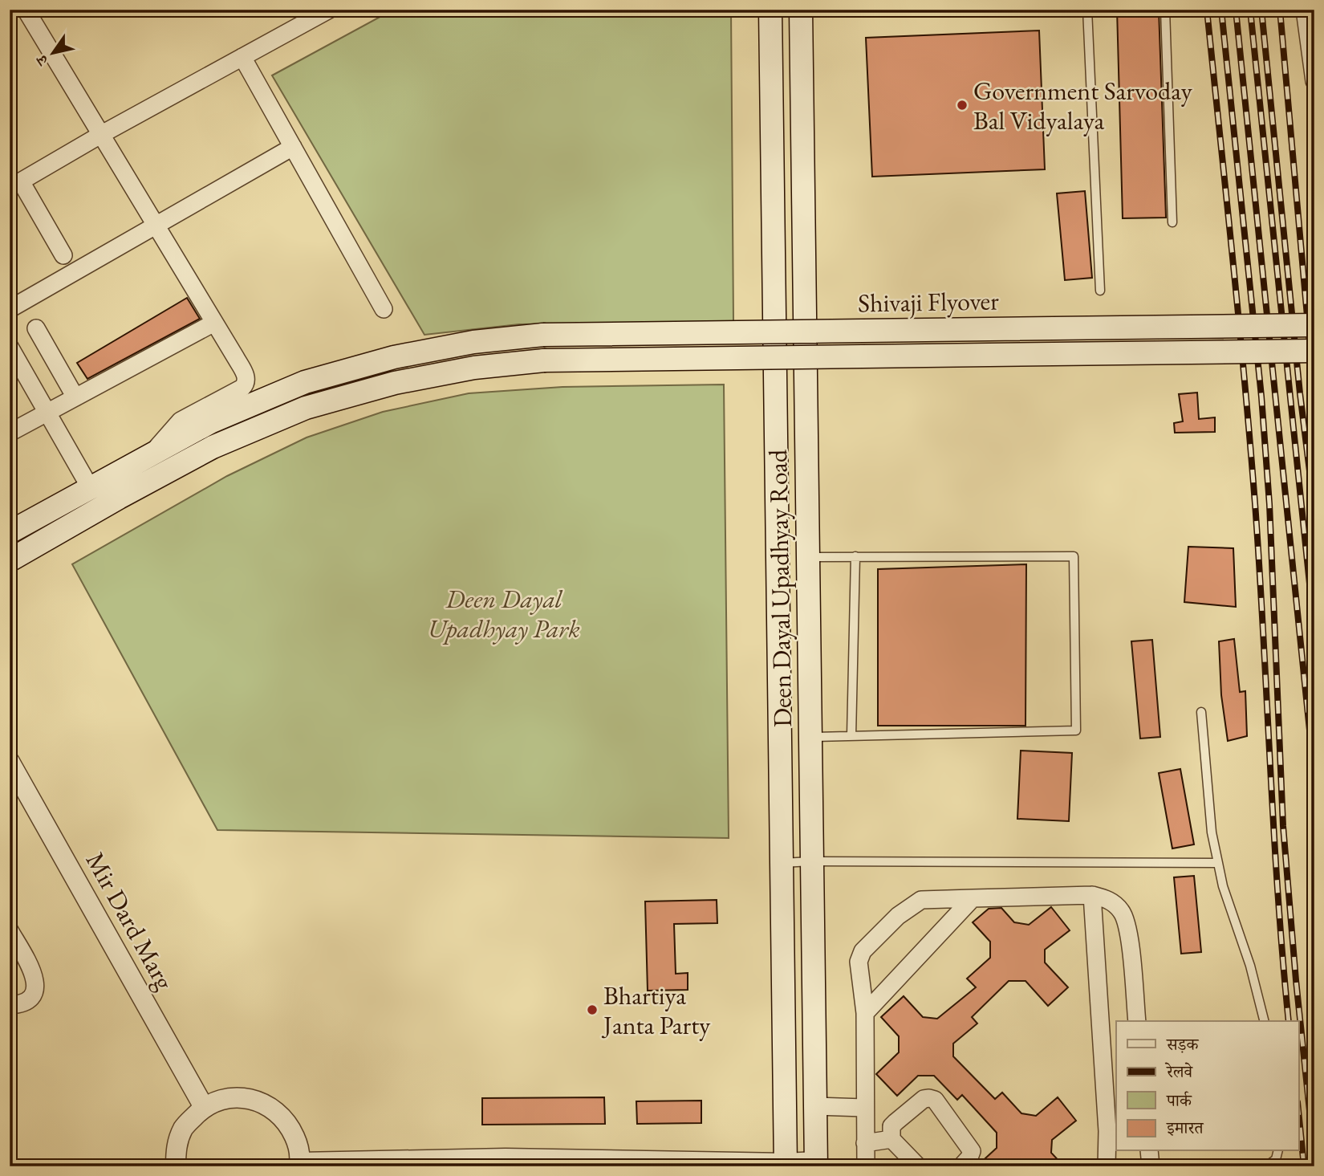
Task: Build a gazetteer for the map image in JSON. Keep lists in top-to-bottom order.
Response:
{
  "streets": {
    "main road": ["Shivaji Flyover", "Deen Dayal Upadhyay Road"],
    "street": ["Mir Dard Marg"]
  },
  "parks": ["Deen Dayal Upadhyay Park"],
  "places": ["Government Sarvoday Bal Vidyalaya", "Bhartiya Janta Party"],
  "legend": [
    "सड़क",
    "रेलवे",
    "पार्क",
    "इमारत"
  ],
  "north": "bottom left"
}
